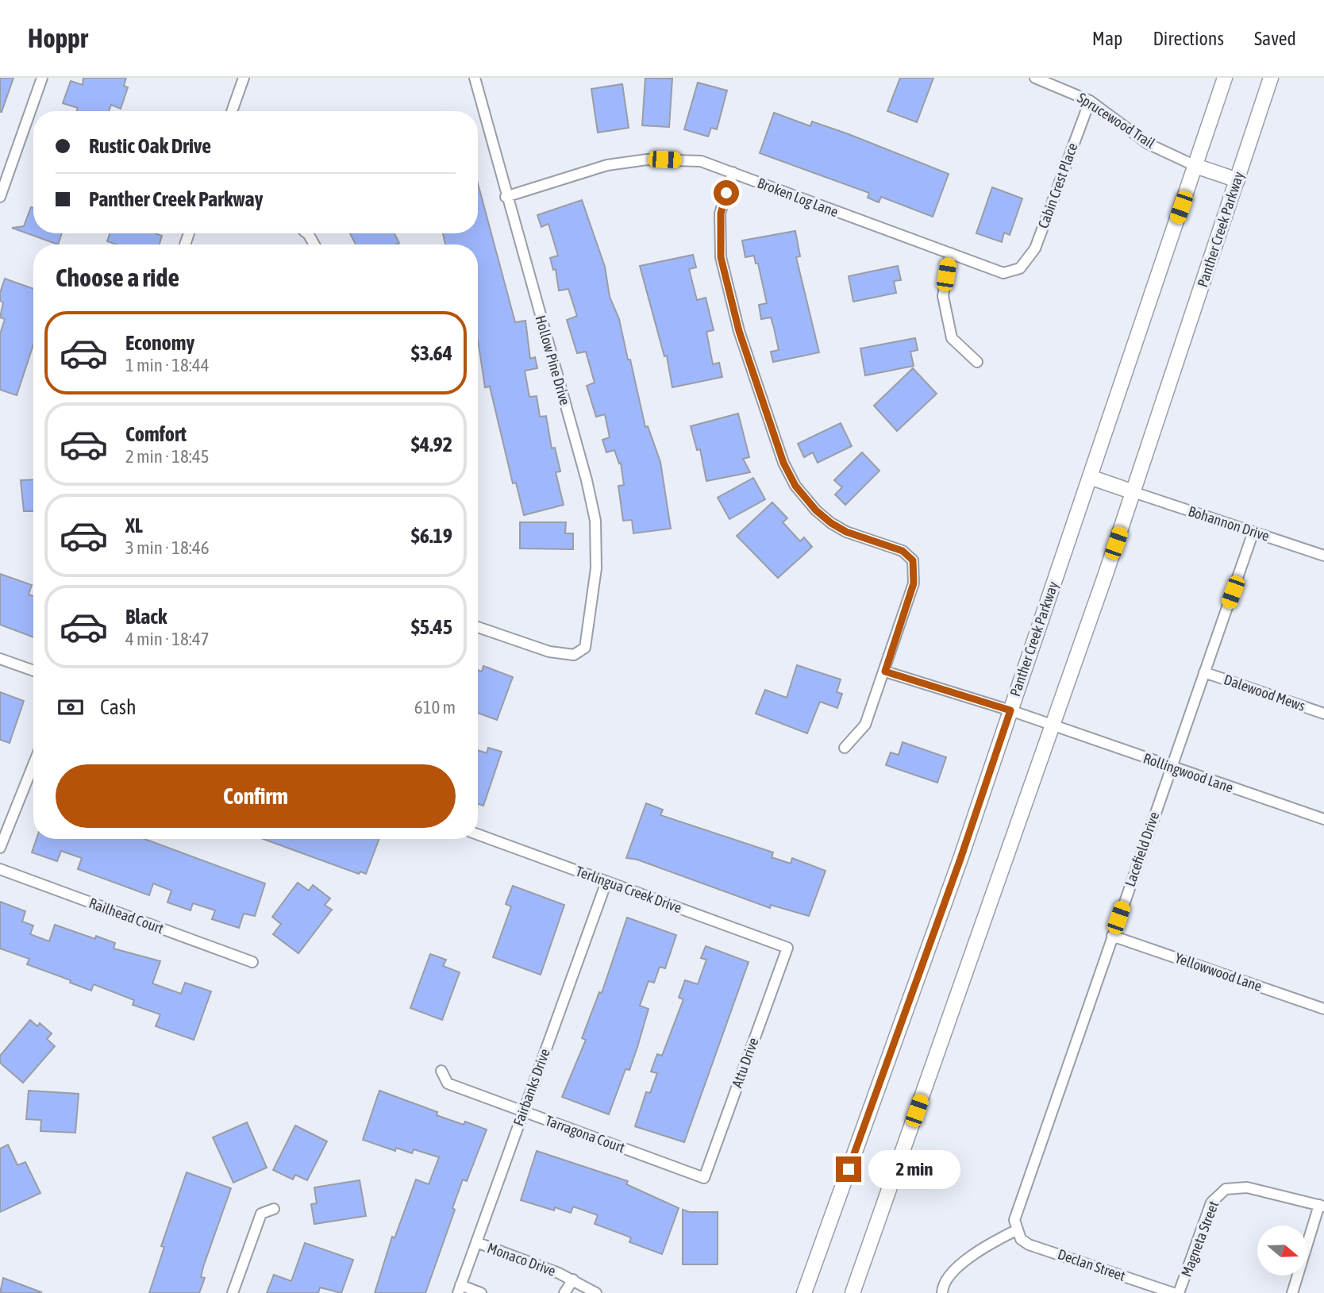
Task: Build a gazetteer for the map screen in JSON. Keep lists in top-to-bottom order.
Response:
{
  "streets": {
    "main road": ["Panther Creek Parkway"],
    "street": [
      "Sprucewood Trail",
      "Cabin Crest Place",
      "Broken Log Lane",
      "Hollow Pine Drive",
      "Bohannon Drive",
      "Dalewood Mews",
      "Rollingwood Lane",
      "Lacefield Drive",
      "Terlingua Creek Drive",
      "Railhead Court",
      "Yellowwood Lane",
      "Attu Drive",
      "Fairbanks Drive",
      "Tarragona Court",
      "Magneta Street",
      "Monaco Drive",
      "Declan Street"
    ]
  },
  "crossings": [
    ["Sprucewood Trail", "Cabin Crest Place"],
    ["Sprucewood Trail", "Panther Creek Parkway"],
    ["Cabin Crest Place", "Broken Log Lane"],
    ["Broken Log Lane", "Hollow Pine Drive"],
    ["Panther Creek Parkway", "Bohannon Drive"],
    ["Panther Creek Parkway", "Rollingwood Lane"],
    ["Bohannon Drive", "Lacefield Drive"],
    ["Dalewood Mews", "Lacefield Drive"],
    ["Rollingwood Lane", "Lacefield Drive"],
    ["Lacefield Drive", "Yellowwood Lane"],
    ["Lacefield Drive", "Declan Street"],
    ["Terlingua Creek Drive", "Attu Drive"],
    ["Terlingua Creek Drive", "Fairbanks Drive"],
    ["Attu Drive", "Tarragona Court"],
    ["Fairbanks Drive", "Tarragona Court"],
    ["Fairbanks Drive", "Monaco Drive"]
  ],
  "north": "right",
  "page": {
    "header": "Hoppr",
    "nav": ["Map", "Directions", "Saved"],
    "banner": ["Rustic Oak Drive", "Panther Creek Parkway"],
    "heading": "Choose a ride",
    "list": [
      {
        "name": "Economy",
        "note": "1 min · 18:44",
        "value": "$3.64"
      },
      {
        "name": "Comfort",
        "note": "2 min · 18:45",
        "value": "$4.92"
      },
      {
        "name": "XL",
        "note": "3 min · 18:46",
        "value": "$6.19"
      },
      {
        "name": "Black",
        "note": "4 min · 18:47",
        "value": "$5.45"
      }
    ],
    "pay": ["Cash", "610 m"],
    "buttons": "Confirm",
    "bubble": "2 min"
  }
}
